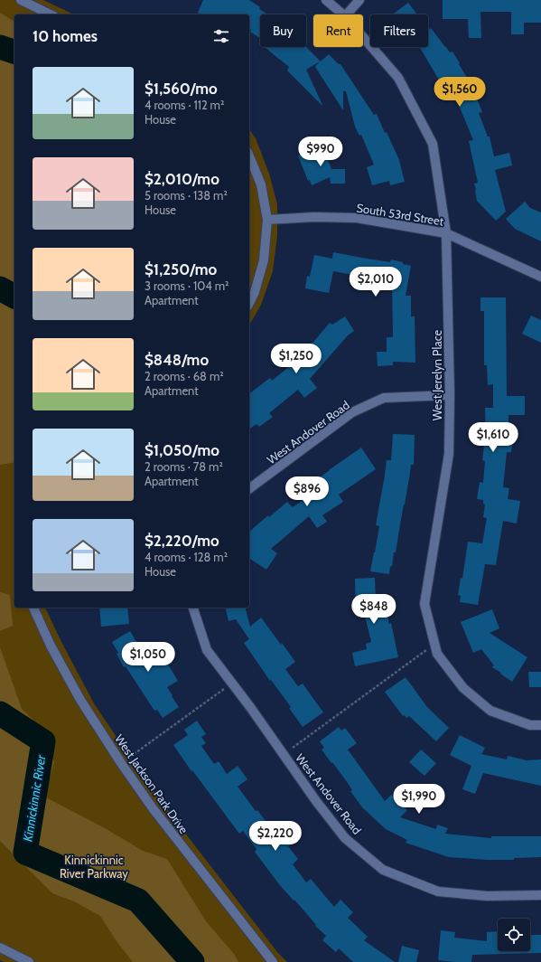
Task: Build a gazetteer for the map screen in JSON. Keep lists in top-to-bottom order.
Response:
{
  "streets": {
    "street": [
      "South 53rd Street",
      "West Jerelyn Place",
      "West Andover Road",
      "West Jackson Park Drive"
    ]
  },
  "crossings": [
    ["South 53rd Street", "West Jerelyn Place"],
    ["West Jerelyn Place", "West Andover Road"]
  ],
  "water": ["Kinnickinnic River"],
  "parks": ["Kinnickinnic River Parkway"],
  "page": {
    "chip": ["Buy", "Rent", "Filters"],
    "heading": "10 homes",
    "list": [
      {
        "name": "$1,560/mo",
        "note": "4 rooms · 112 m² · House"
      },
      {
        "name": "$2,010/mo",
        "note": "5 rooms · 138 m² · House"
      },
      {
        "name": "$1,250/mo",
        "note": "3 rooms · 104 m² · Apartment"
      },
      {
        "name": "$848/mo",
        "note": "2 rooms · 68 m² · Apartment"
      },
      {
        "name": "$1,050/mo",
        "note": "2 rooms · 78 m² · Apartment"
      },
      {
        "name": "$2,220/mo",
        "note": "4 rooms · 128 m² · House"
      }
    ],
    "price": [
      "$1,560",
      "$990",
      "$2,010",
      "$1,250",
      "$1,610",
      "$896",
      "$848",
      "$1,050",
      "$1,990",
      "$2,220"
    ]
  }
}
